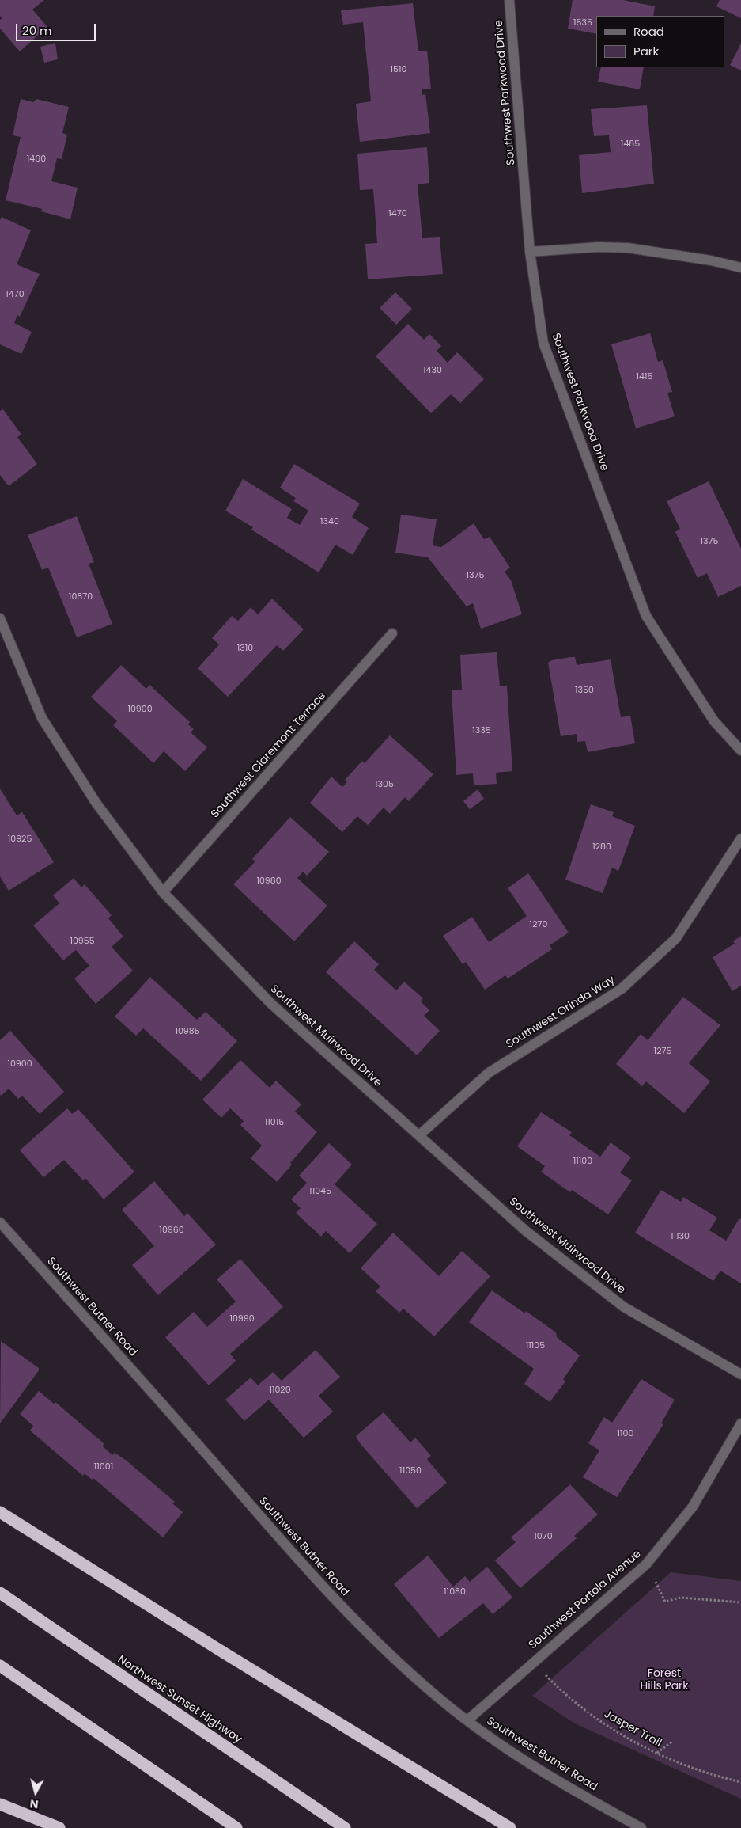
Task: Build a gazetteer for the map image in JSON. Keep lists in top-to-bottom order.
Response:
{
  "streets": {
    "highway": ["Northwest Sunset Highway"],
    "street": [
      "Southwest Parkwood Drive",
      "Southwest Claremont Terrace",
      "Southwest Orinda Way",
      "Southwest Muirwood Drive",
      "Southwest Butner Road",
      "Southwest Portola Avenue"
    ],
    "path": ["Jasper Trail"]
  },
  "crossings": [
    ["Southwest Claremont Terrace", "Southwest Muirwood Drive"],
    ["Southwest Orinda Way", "Southwest Muirwood Drive"],
    ["Southwest Butner Road", "Southwest Portola Avenue"],
    ["Southwest Portola Avenue", "Jasper Trail"]
  ],
  "parks": ["Forest Hills Park"],
  "house_numbers": [
    "1535",
    "1510",
    "1485",
    "1460",
    "1470",
    "1470",
    "1430",
    "1415",
    "1340",
    "1375",
    "1375",
    "10870",
    "1310",
    "1350",
    "10900",
    "1335",
    "1305",
    "10925",
    "1280",
    "10980",
    "1270",
    "10955",
    "10985",
    "1275",
    "10900",
    "11015",
    "11100",
    "11045",
    "10960",
    "11130",
    "10990",
    "11105",
    "11020",
    "1100",
    "11001",
    "11050",
    "1070",
    "11080"
  ],
  "legend": ["Road", "Park"],
  "scale_bar": "20 m",
  "north": "bottom"
}
